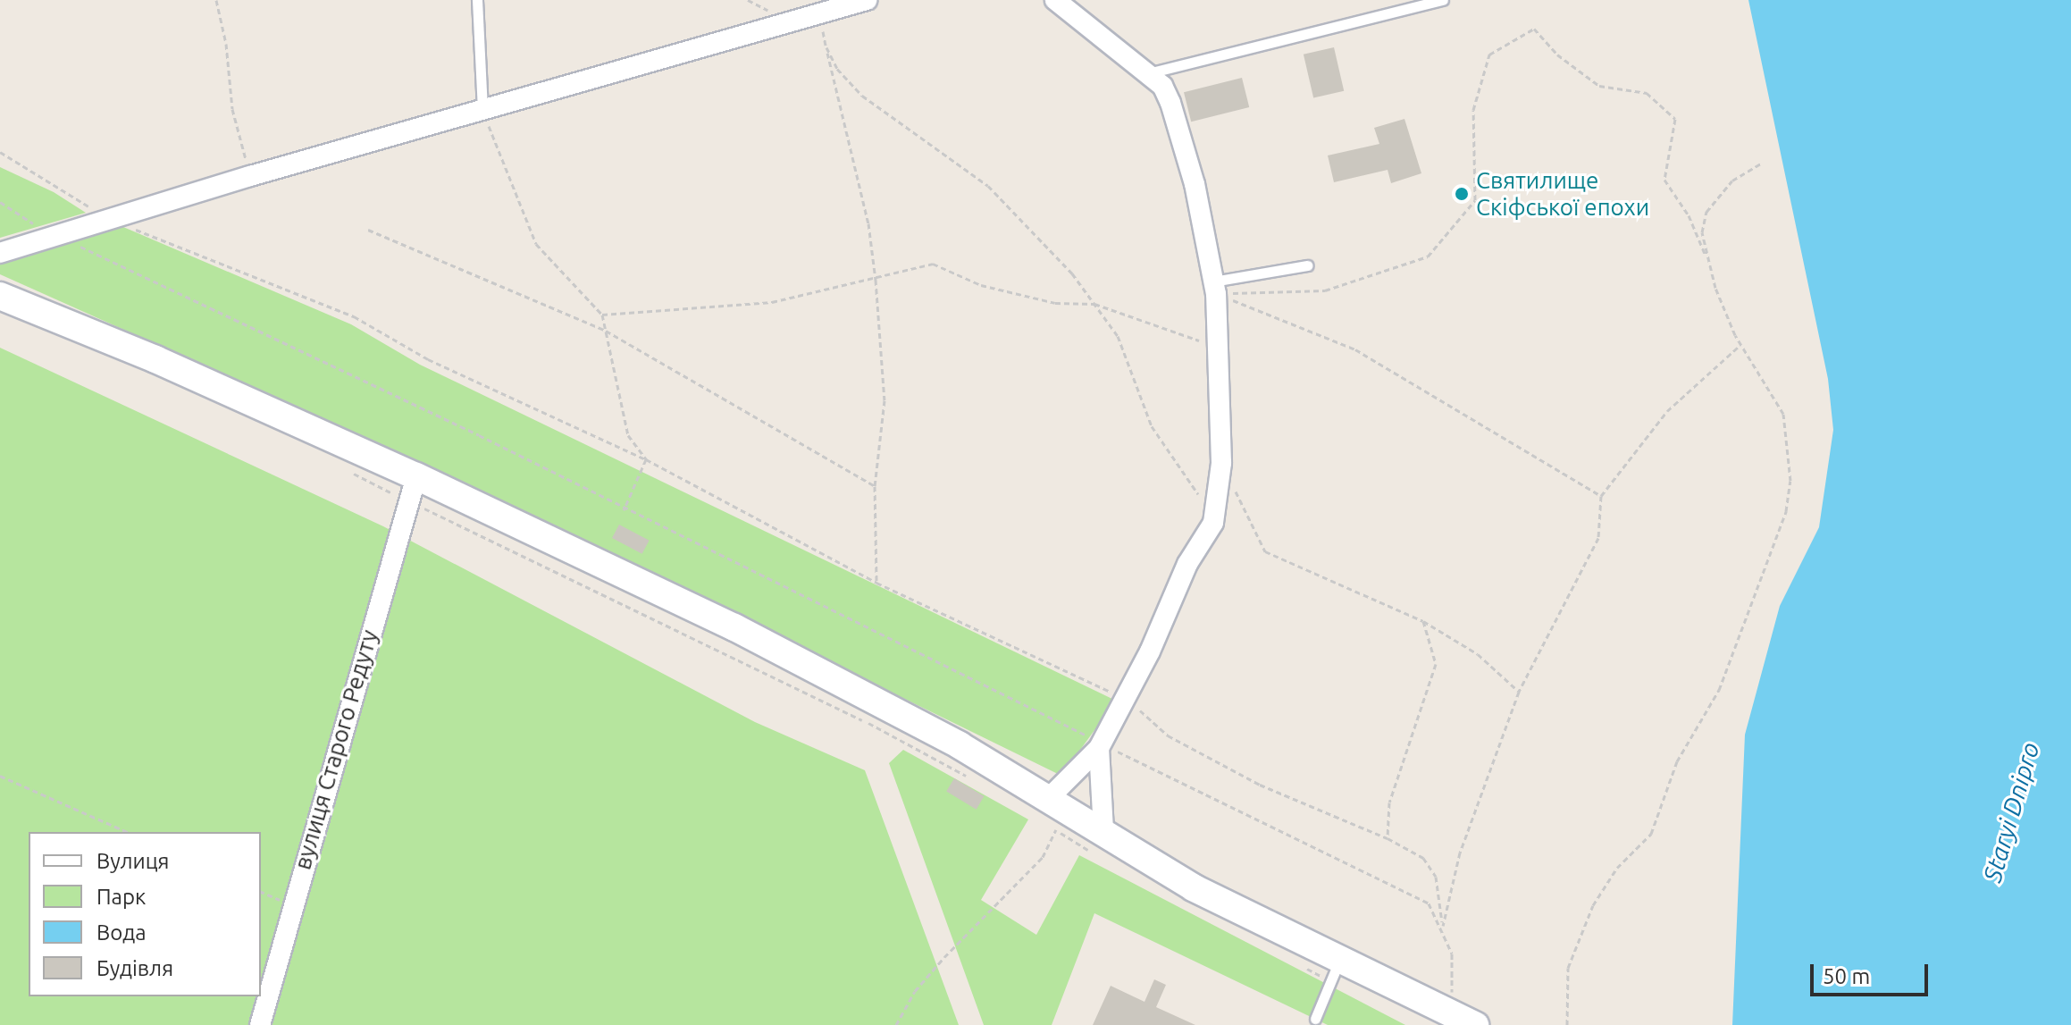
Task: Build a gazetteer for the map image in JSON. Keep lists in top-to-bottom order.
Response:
{
  "streets": {
    "street": ["вулиця Старого Редуту"]
  },
  "water": ["Staryi Dnipro"],
  "places": ["Святилище Скіфської епохи"],
  "legend": [
    "Вулиця",
    "Парк",
    "Вода",
    "Будівля"
  ],
  "scale_bar": "50 m"
}
